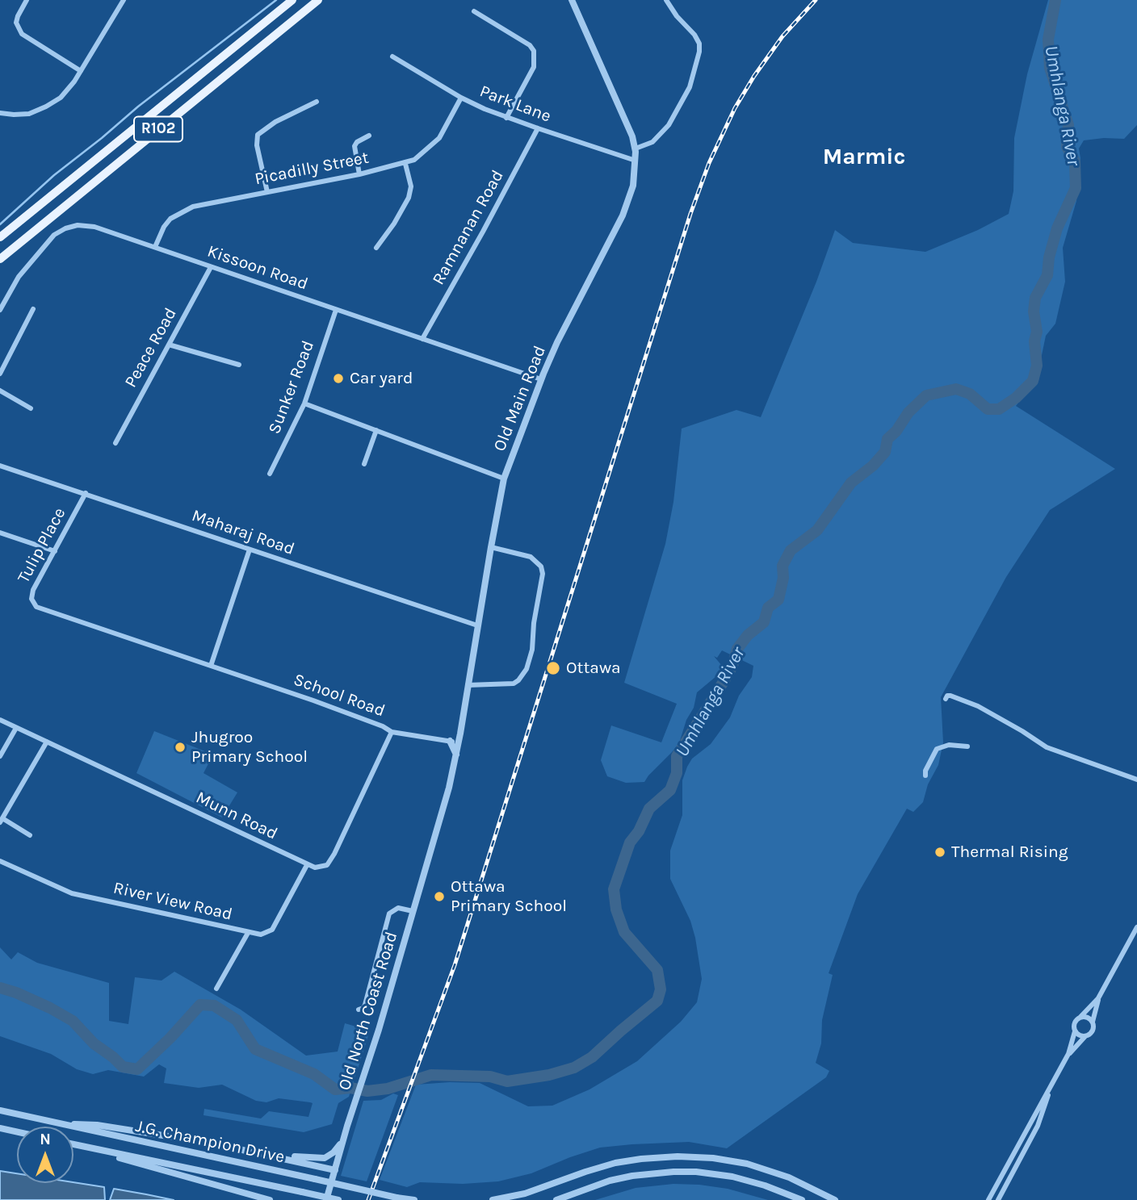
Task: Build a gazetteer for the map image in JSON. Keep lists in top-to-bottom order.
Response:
{
  "streets": {
    "main road": ["R102"],
    "street": [
      "Park Lane",
      "Picadilly Street",
      "Ramnanan Road",
      "Kissoon Road",
      "Peace Road",
      "Sunker Road",
      "Old Main Road",
      "Maharaj Road",
      "Tulip Place",
      "School Road",
      "Munn Road",
      "River View Road",
      "Old North Coast Road",
      "J.G. Champion Drive"
    ]
  },
  "crossings": [
    ["Park Lane", "Picadilly Street"],
    ["Park Lane", "Ramnanan Road"],
    ["Park Lane", "Old Main Road"],
    ["Picadilly Street", "Kissoon Road"],
    ["Ramnanan Road", "Kissoon Road"],
    ["Kissoon Road", "Peace Road"],
    ["Kissoon Road", "Sunker Road"],
    ["Kissoon Road", "Old Main Road"],
    ["Old Main Road", "Maharaj Road"],
    ["Old Main Road", "School Road"],
    ["Old Main Road", "Old North Coast Road"],
    ["Maharaj Road", "Tulip Place"],
    ["Tulip Place", "School Road"],
    ["Munn Road", "River View Road"]
  ],
  "districts": ["Marmic"],
  "water": ["Umhlanga River"],
  "places": [
    "Car yard",
    "Ottawa",
    "Jhugroo Primary School",
    "Thermal Rising",
    "Ottawa Primary School"
  ],
  "north": "top"
}
